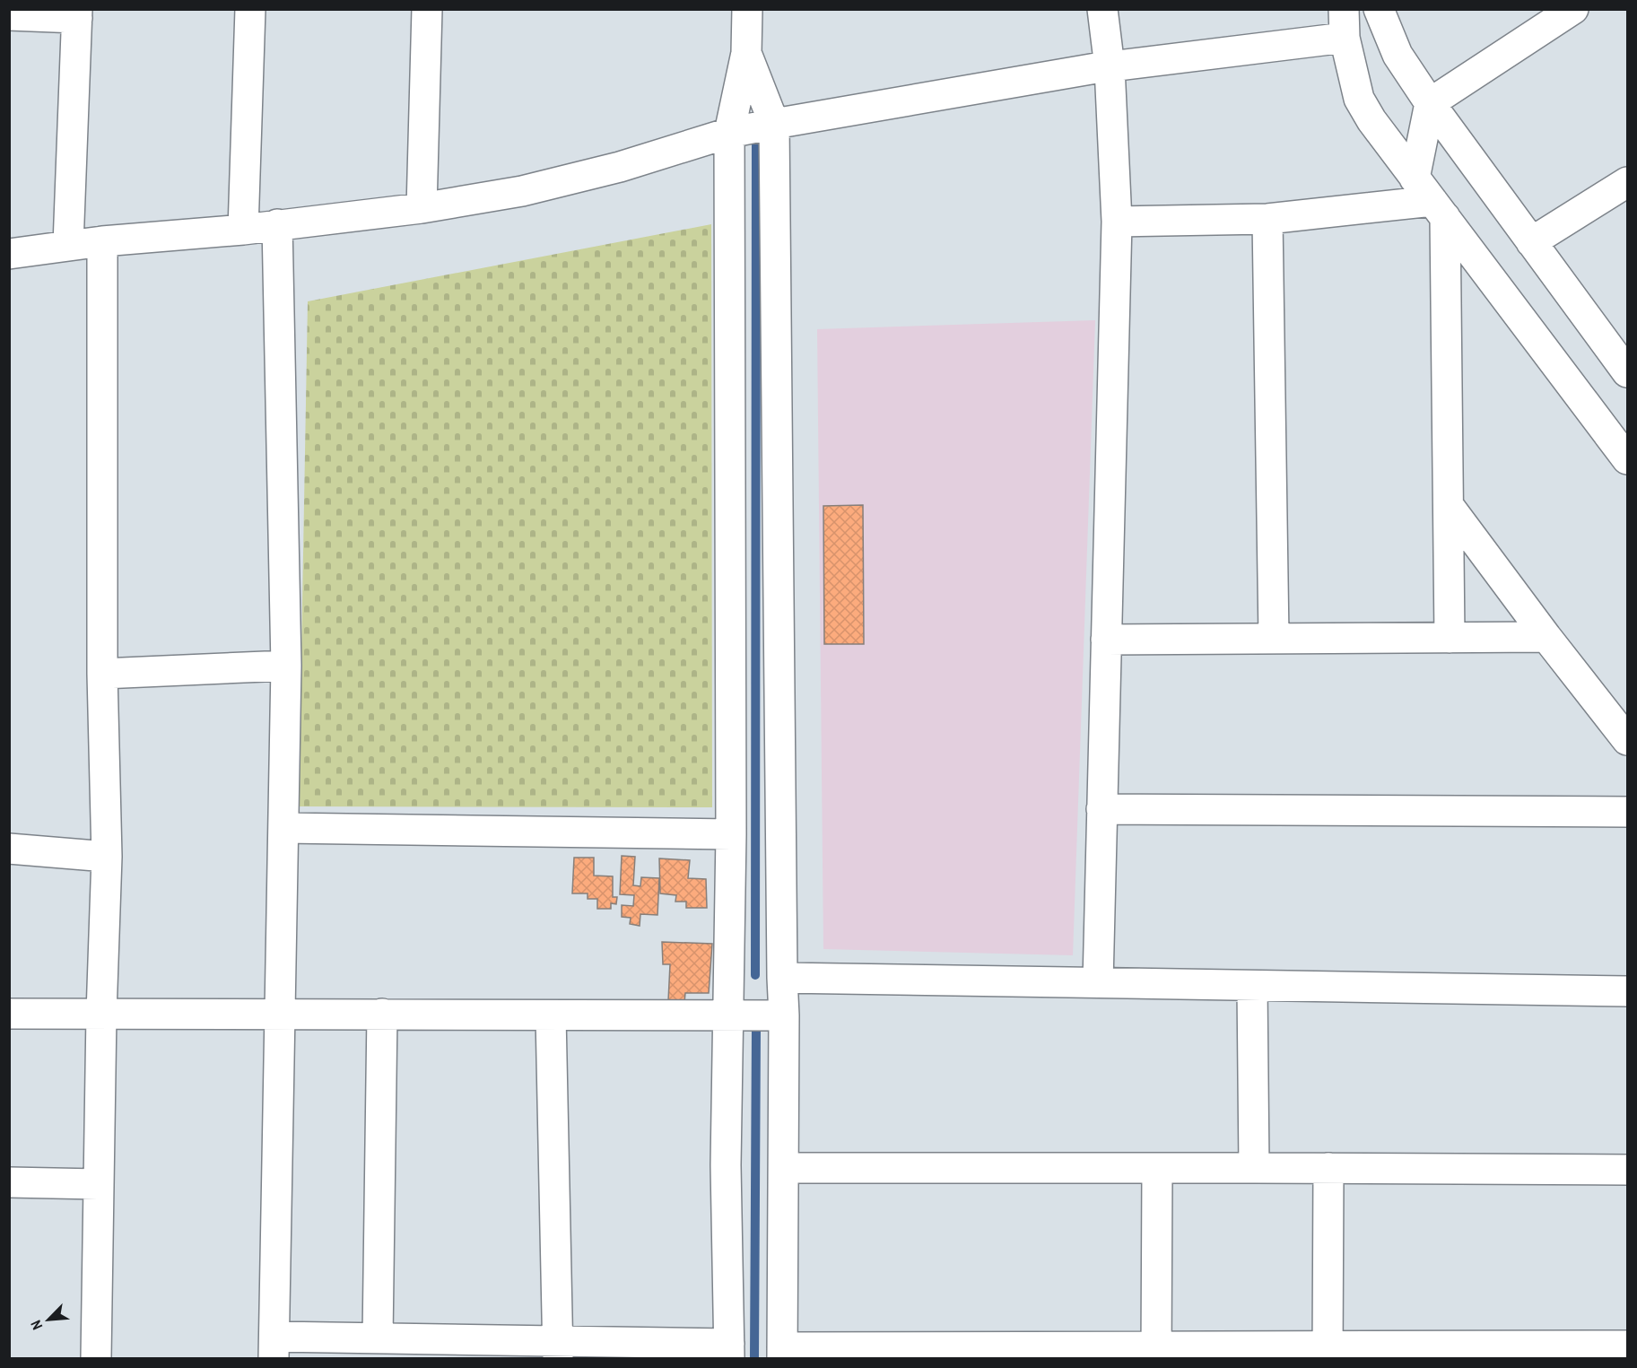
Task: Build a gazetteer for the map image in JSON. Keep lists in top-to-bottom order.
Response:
{
  "north": "bottom left"
}
